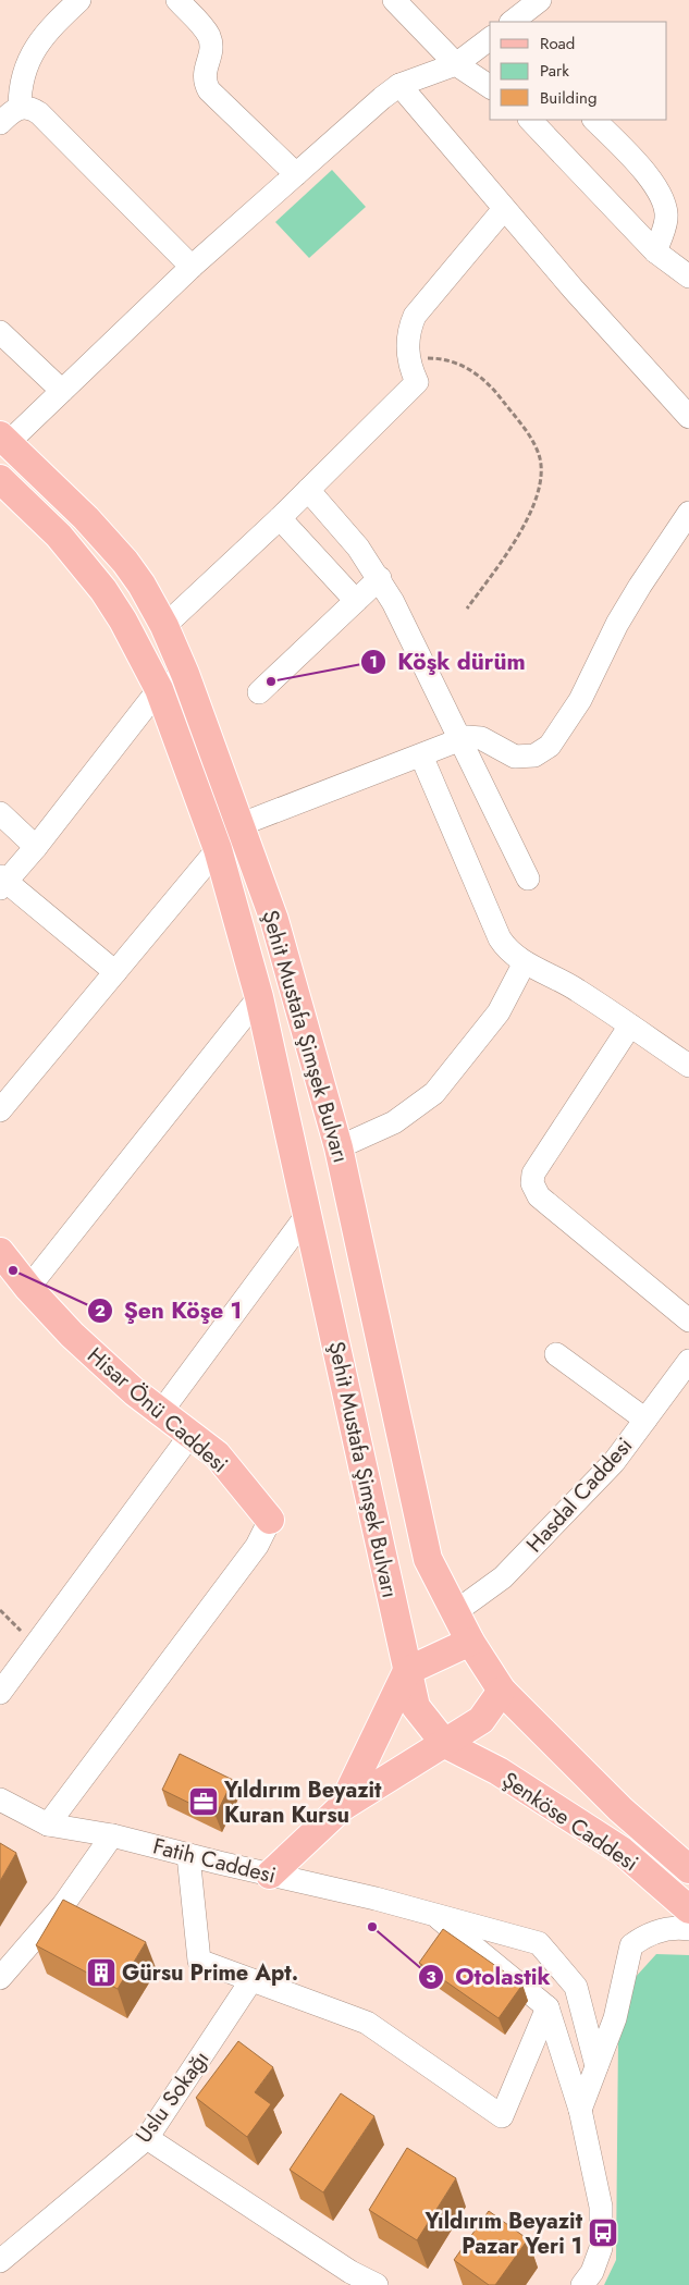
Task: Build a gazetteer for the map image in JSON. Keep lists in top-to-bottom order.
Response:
{
  "streets": {
    "main road": ["Şehit Mustafa Şimşek Bulvarı", "Hisar Önü Caddesi", "Şenköse Caddesi"],
    "street": ["Hasdal Caddesi", "Fatih Caddesi", "Uslu Sokağı"]
  },
  "crossings": [
    ["Şehit Mustafa Şimşek Bulvarı", "Hasdal Caddesi"],
    ["Şehit Mustafa Şimşek Bulvarı", "Şenköse Caddesi"]
  ],
  "places": {
    "other": ["Köşk dürüm", "Şen Köşe 1", "Otolastik"],
    "office": ["Yıldırım Beyazit Kuran Kursu"],
    "building": ["Gürsu Prime Apt."],
    "bus stop": ["Yıldırım Beyazit Pazar Yeri 1"]
  },
  "legend": ["Road", "Park", "Building"]
}
